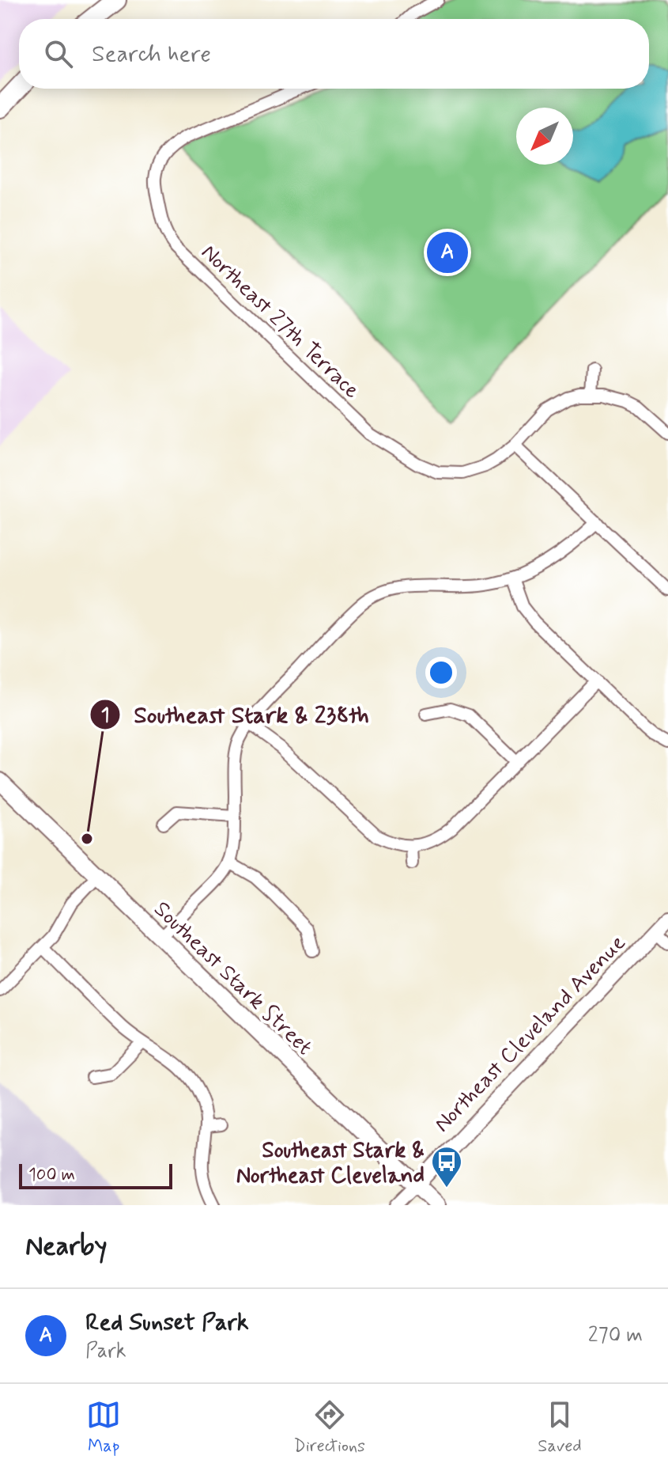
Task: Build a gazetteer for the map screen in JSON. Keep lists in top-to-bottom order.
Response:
{
  "streets": {
    "main road": ["Southeast Stark Street"],
    "street": ["Northeast 27th Terrace", "Northeast Cleveland Avenue"]
  },
  "crossings": [
    ["Southeast Stark Street", "Northeast Cleveland Avenue"]
  ],
  "places": {
    "other": ["Southeast Stark & 238th"],
    "bus stop": ["Southeast Stark & Northeast Cleveland"]
  },
  "scale_bar": "100 m",
  "north": "bottom left",
  "page": {
    "search": "Search here",
    "pins": "A",
    "scale": "100 m",
    "heading": "Nearby",
    "list": [
      {
        "mark": "A",
        "name": "Red Sunset Park",
        "note": "Park",
        "value": "270 m"
      }
    ],
    "nav": ["Map", "Directions", "Saved"]
  }
}
